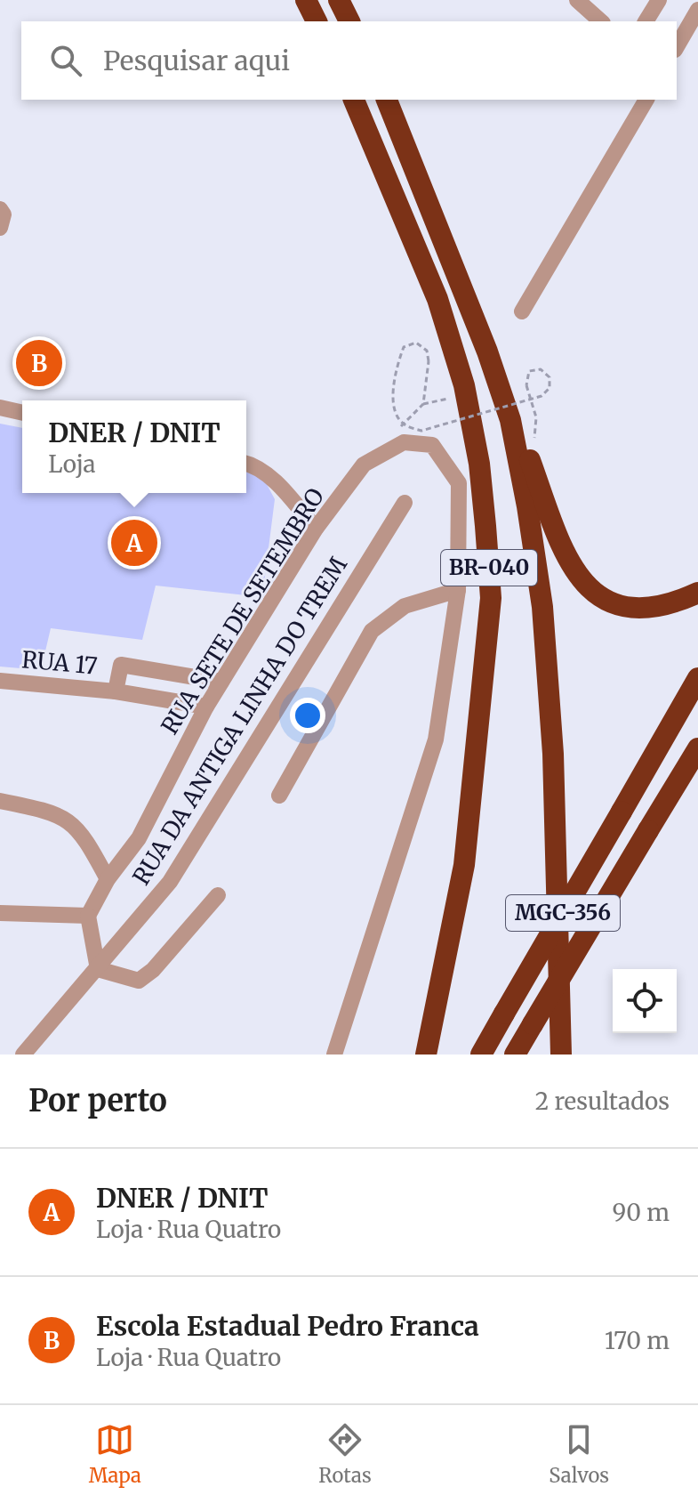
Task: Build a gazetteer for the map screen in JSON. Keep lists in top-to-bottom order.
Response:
{
  "streets": {
    "highway": ["BR-040", "MGC-356"],
    "street": ["RUA SETE DE SETEMBRO", "RUA 17", "RUA DA ANTIGA LINHA DO TREM"]
  },
  "crossings": [
    ["RUA SETE DE SETEMBRO", "RUA 17"]
  ],
  "page": {
    "search": "Pesquisar aqui",
    "pins": ["B", "A"],
    "popup": ["DNER / DNIT", "Loja"],
    "heading": ["Por perto", "2 resultados"],
    "list": [
      {
        "mark": "A",
        "name": "DNER / DNIT",
        "note": "Loja · Rua Quatro",
        "value": "90 m"
      },
      {
        "mark": "B",
        "name": "Escola Estadual Pedro Franca",
        "note": "Loja · Rua Quatro",
        "value": "170 m"
      }
    ],
    "nav": ["Mapa", "Rotas", "Salvos"]
  }
}
